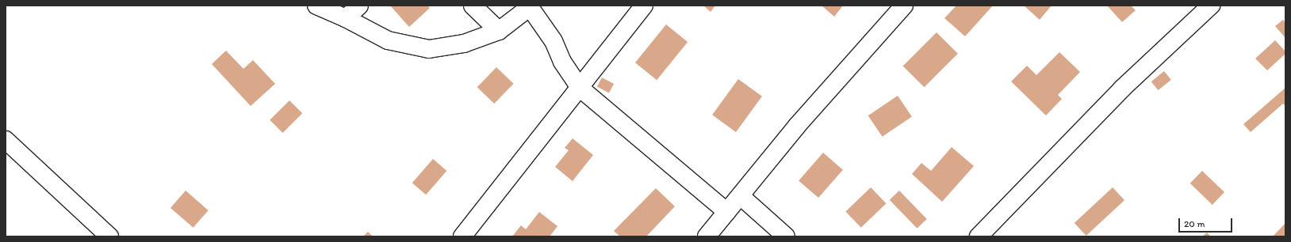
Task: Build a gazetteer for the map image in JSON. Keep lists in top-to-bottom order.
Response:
{
  "scale_bar": "20 m"
}
